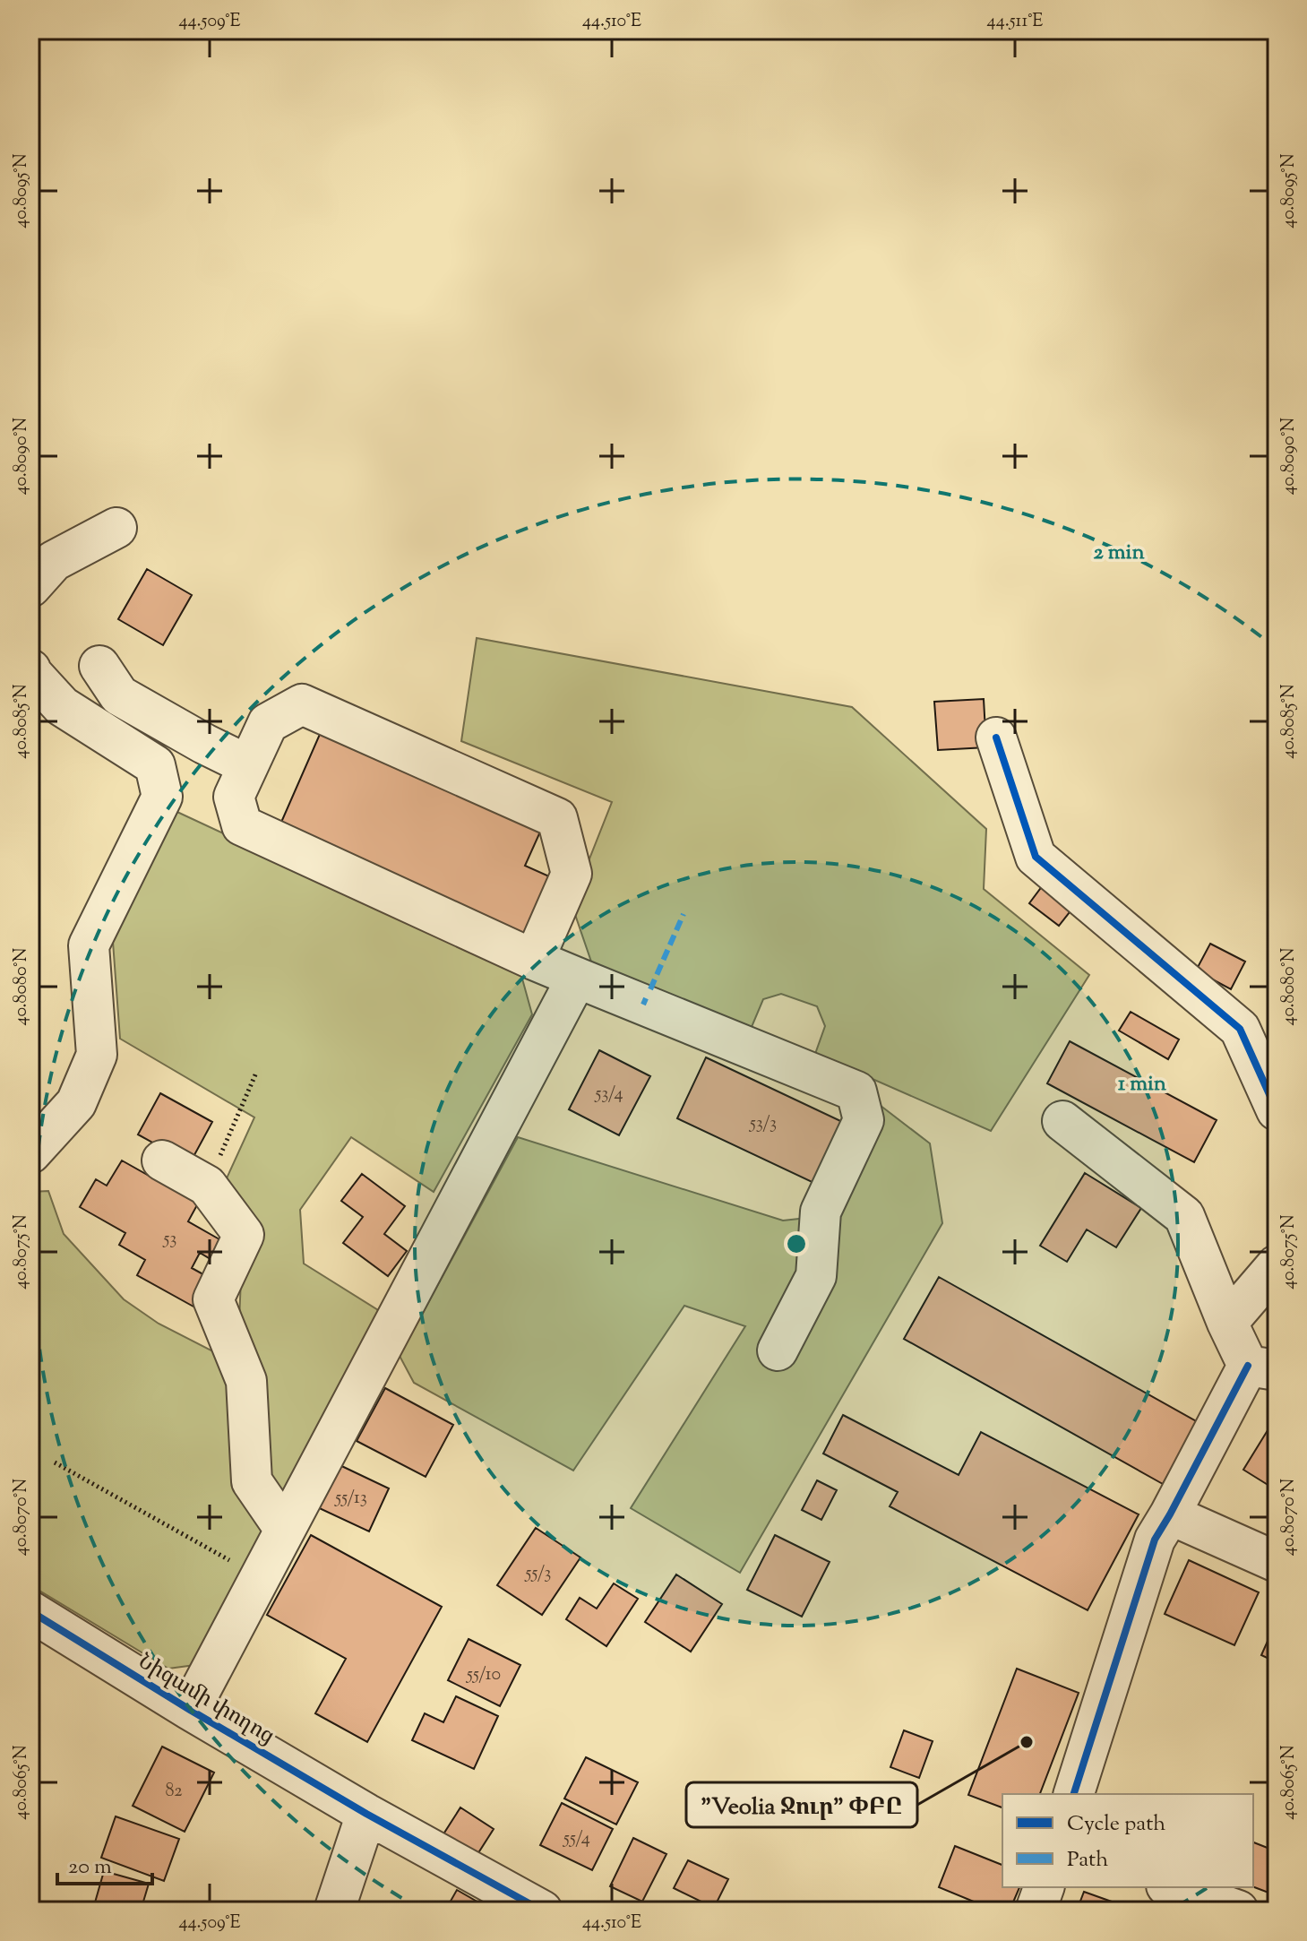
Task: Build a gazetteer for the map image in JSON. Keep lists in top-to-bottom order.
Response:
{
  "streets": {
    "street": ["Նիզամի փողոց"]
  },
  "places": ["\"Veolia Ջուր\" ՓԲԸ"],
  "house_numbers": [
    "53/4",
    "53/3",
    "53",
    "55/13",
    "55/3",
    "55/10",
    "82",
    "55/4"
  ],
  "legend": ["Cycle path", "Path"],
  "scale_bar": "20 m",
  "coordinates": [
    "44.509°E",
    "44.510°E",
    "44.511°E",
    "40.8095°N",
    "40.8090°N",
    "40.8085°N",
    "40.8080°N",
    "40.8075°N",
    "40.8070°N",
    "40.8065°N"
  ],
  "rings": ["2 min", "1 min"]
}
